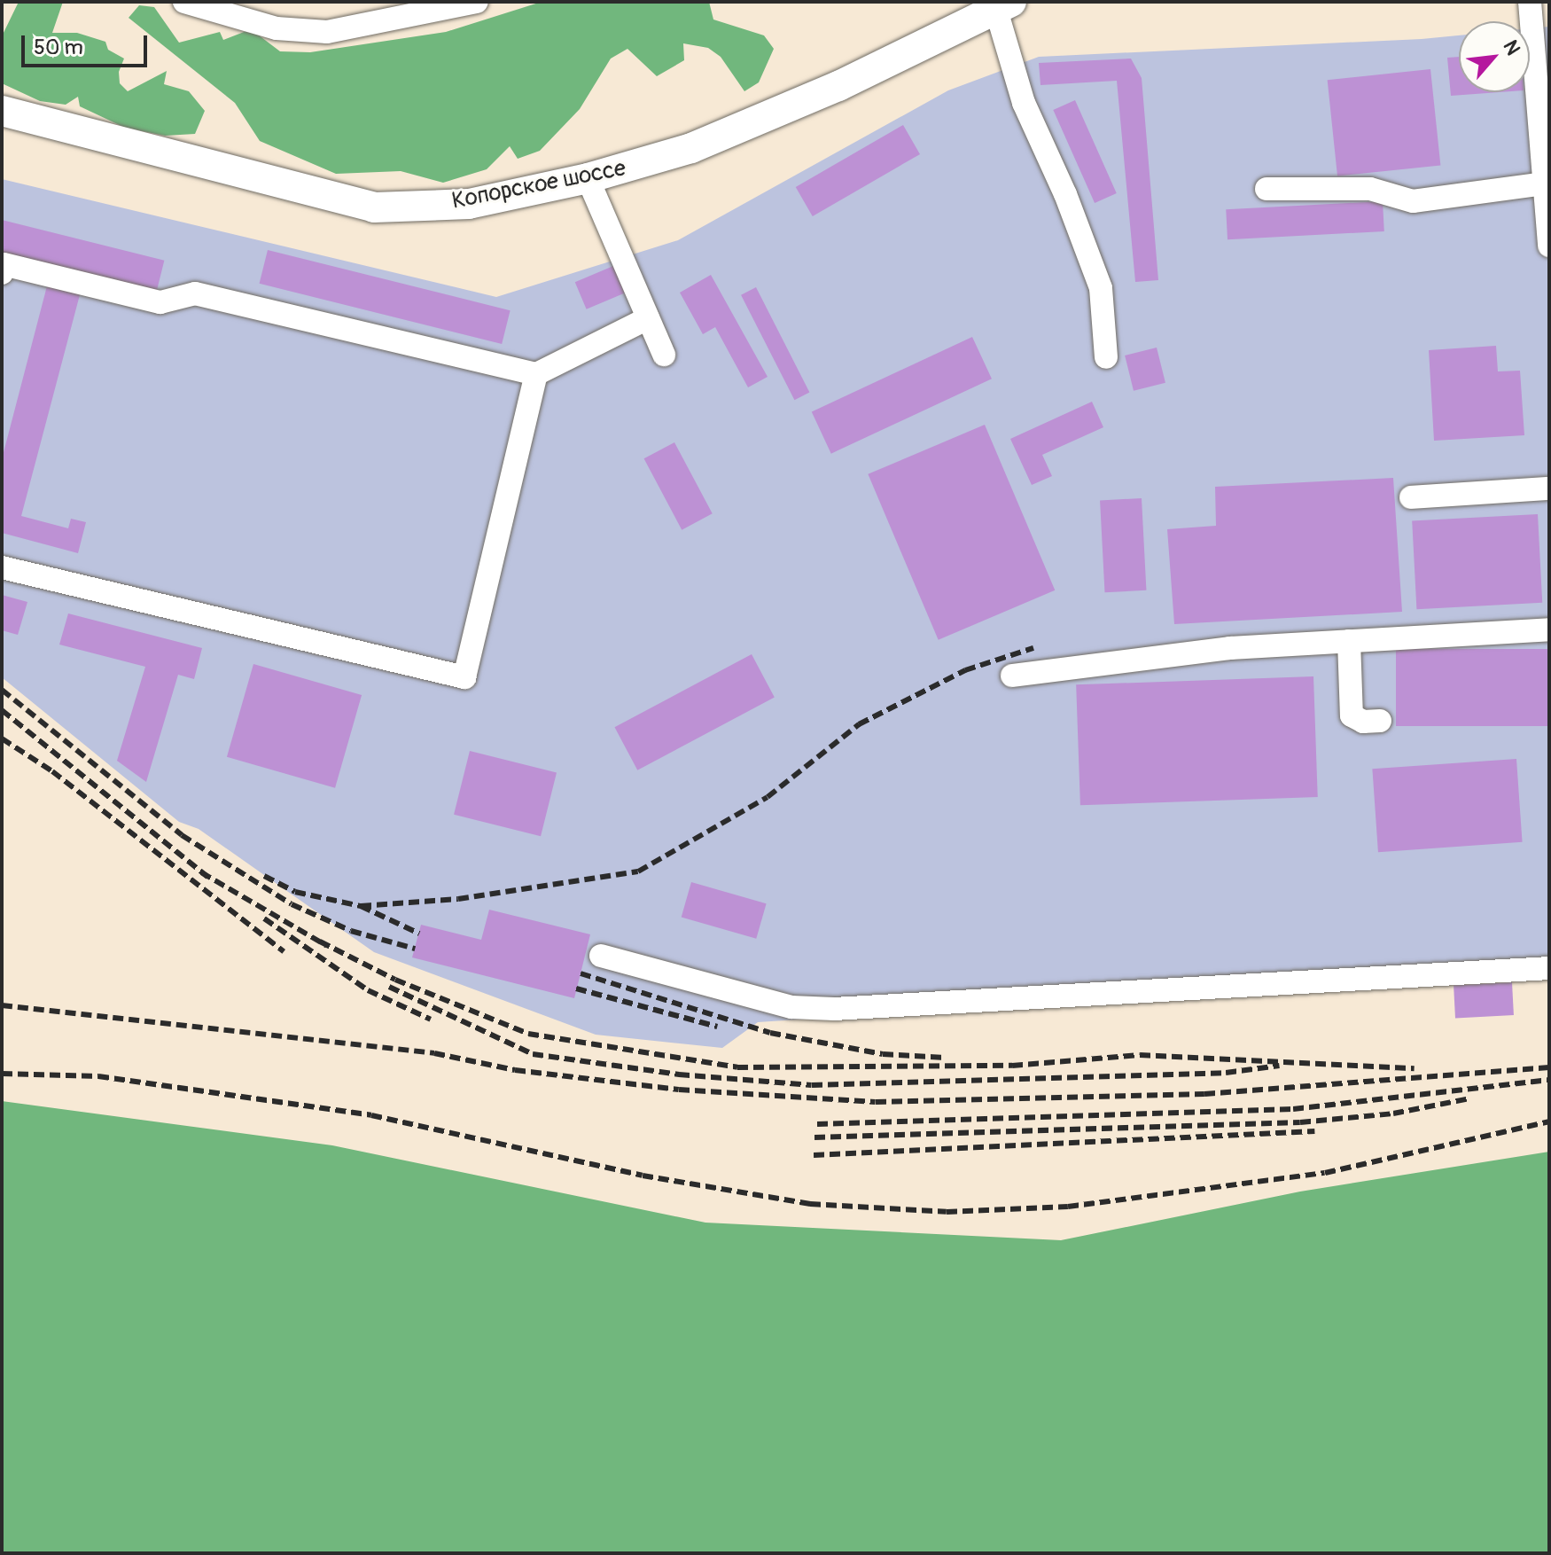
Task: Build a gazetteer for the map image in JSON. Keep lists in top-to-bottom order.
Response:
{
  "streets": {
    "main road": ["Копорское шоссе"]
  },
  "scale_bar": "50 m",
  "north": "top right"
}
